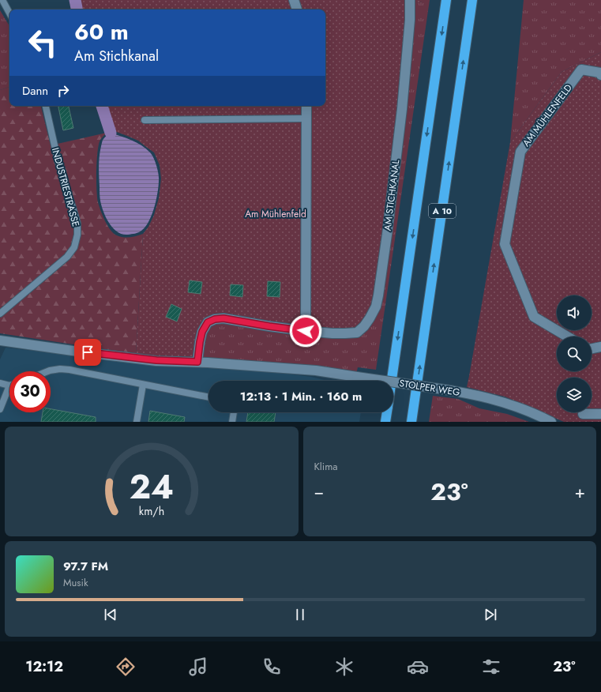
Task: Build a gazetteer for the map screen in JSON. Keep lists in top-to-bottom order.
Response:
{
  "streets": {
    "highway": ["A 10"],
    "street": ["AM MÜHLENFELD", "AM STICHKANAL", "STOLPER WEG"],
    "lane": ["INDUSTRIESTRASSE"]
  },
  "crossings": [
    ["AM STICHKANAL", "STOLPER WEG"]
  ],
  "parks": ["Am Mühlenfeld"],
  "page": {
    "turn": ["60 m", "Am Stichkanal"],
    "then": "Dann",
    "limit": "30",
    "trip": "12:13 · 1 Min. · 160 m",
    "tile": "Klima",
    "heat": ["−", "23°", "+"],
    "song": ["97.7 FM", "Musik"],
    "tabs": ["12:12", "23°"],
    "gauge": ["24", "km/h"]
  }
}
